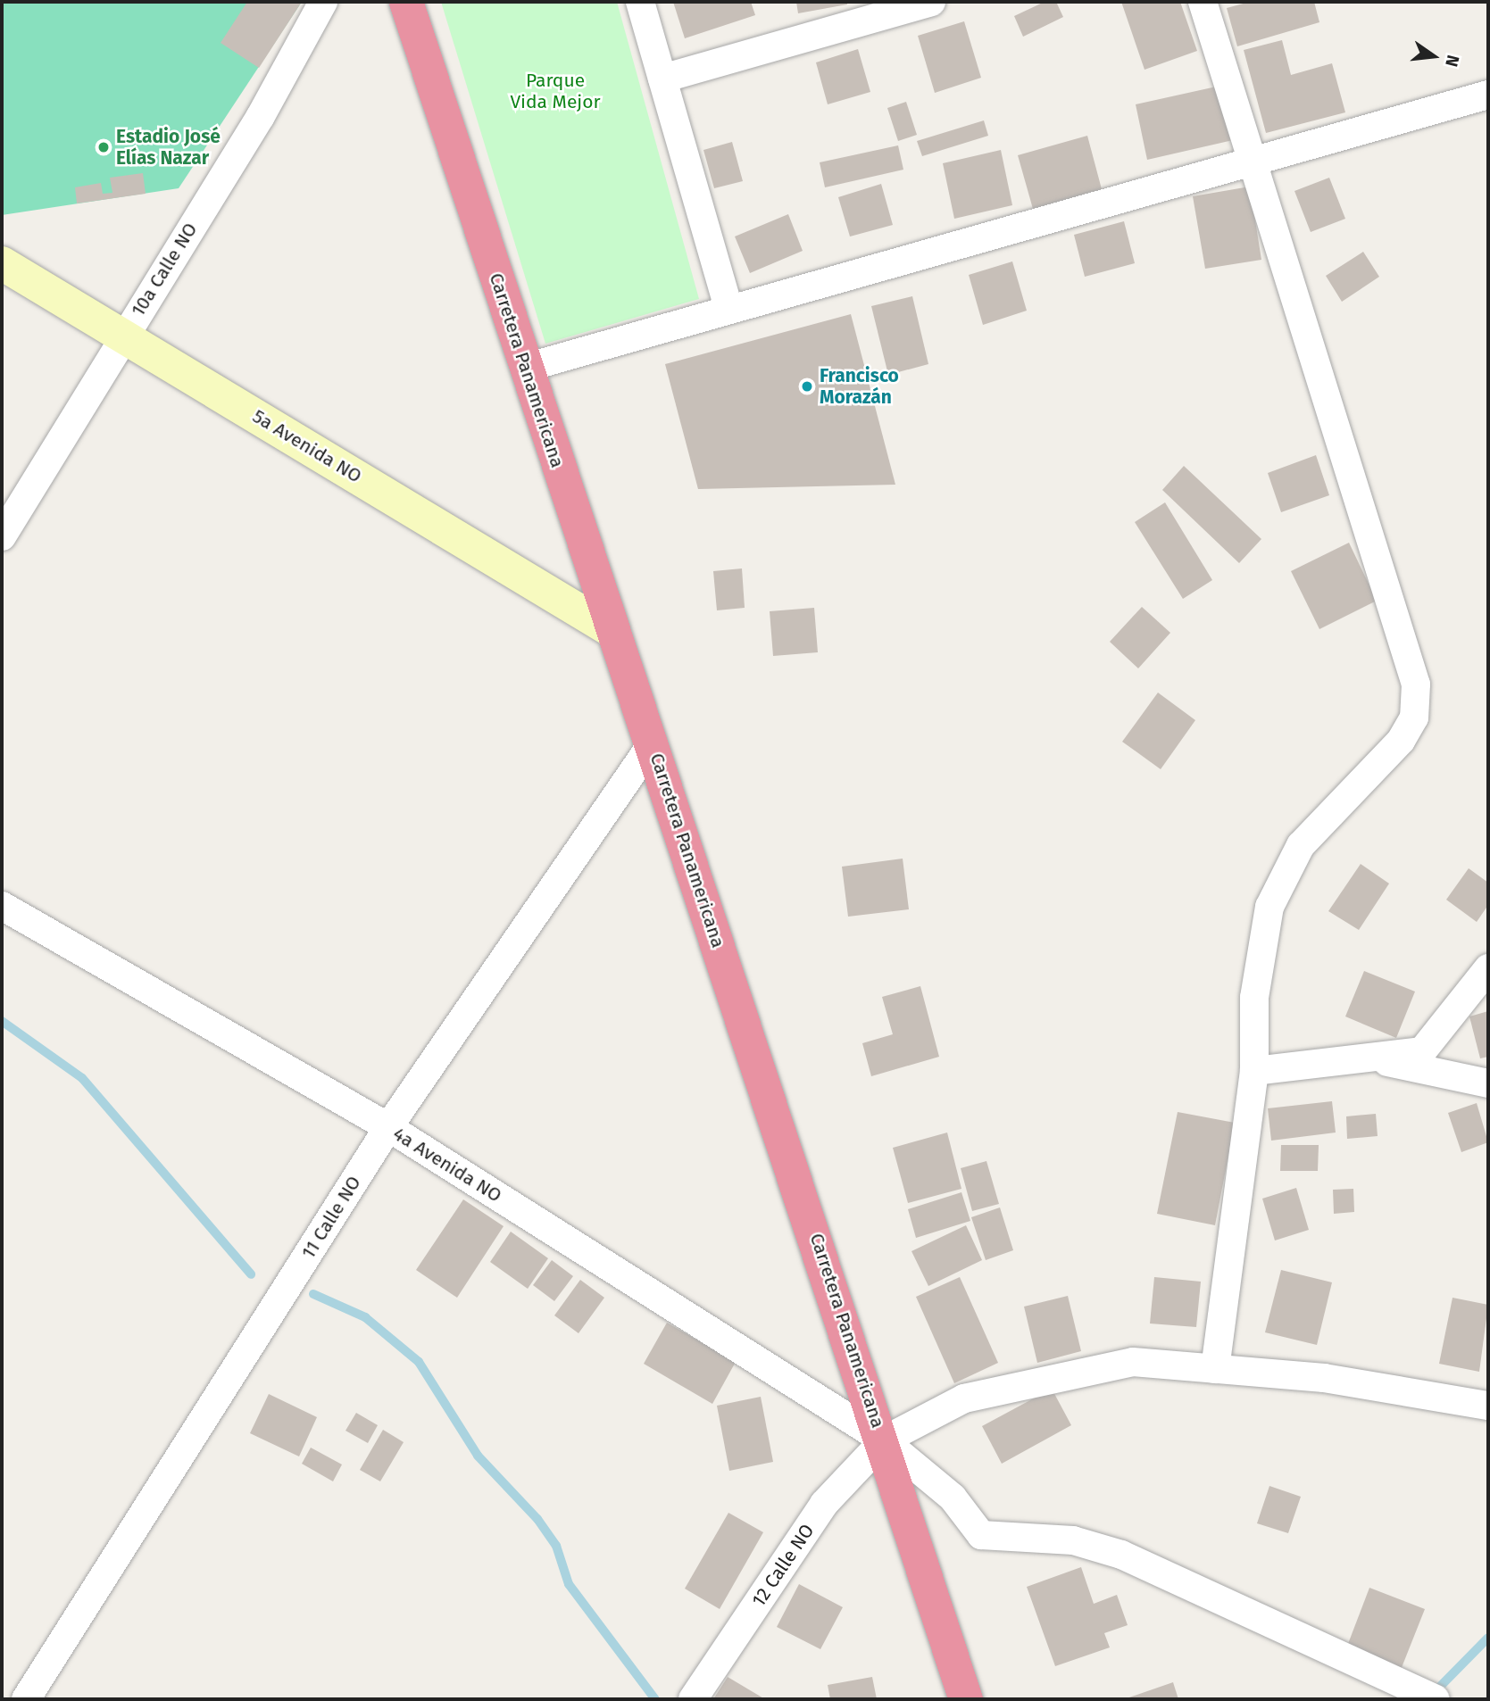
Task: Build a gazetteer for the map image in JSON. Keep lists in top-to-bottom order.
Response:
{
  "streets": {
    "highway": ["Carretera Panamericana"],
    "street": [
      "10a Calle NO",
      "5a Avenida NO",
      "4a Avenida NO",
      "11 Calle NO",
      "12 Calle NO"
    ]
  },
  "crossings": [
    ["10a Calle NO", "5a Avenida NO"],
    ["Carretera Panamericana", "5a Avenida NO"],
    ["Carretera Panamericana", "4a Avenida NO"],
    ["Carretera Panamericana", "11 Calle NO"],
    ["Carretera Panamericana", "12 Calle NO"],
    ["4a Avenida NO", "11 Calle NO"],
    ["4a Avenida NO", "12 Calle NO"]
  ],
  "parks": ["Parque Vida Mejor"],
  "places": ["Estadio José Elías Nazar", "Francisco Morazán"],
  "north": "right"
}
